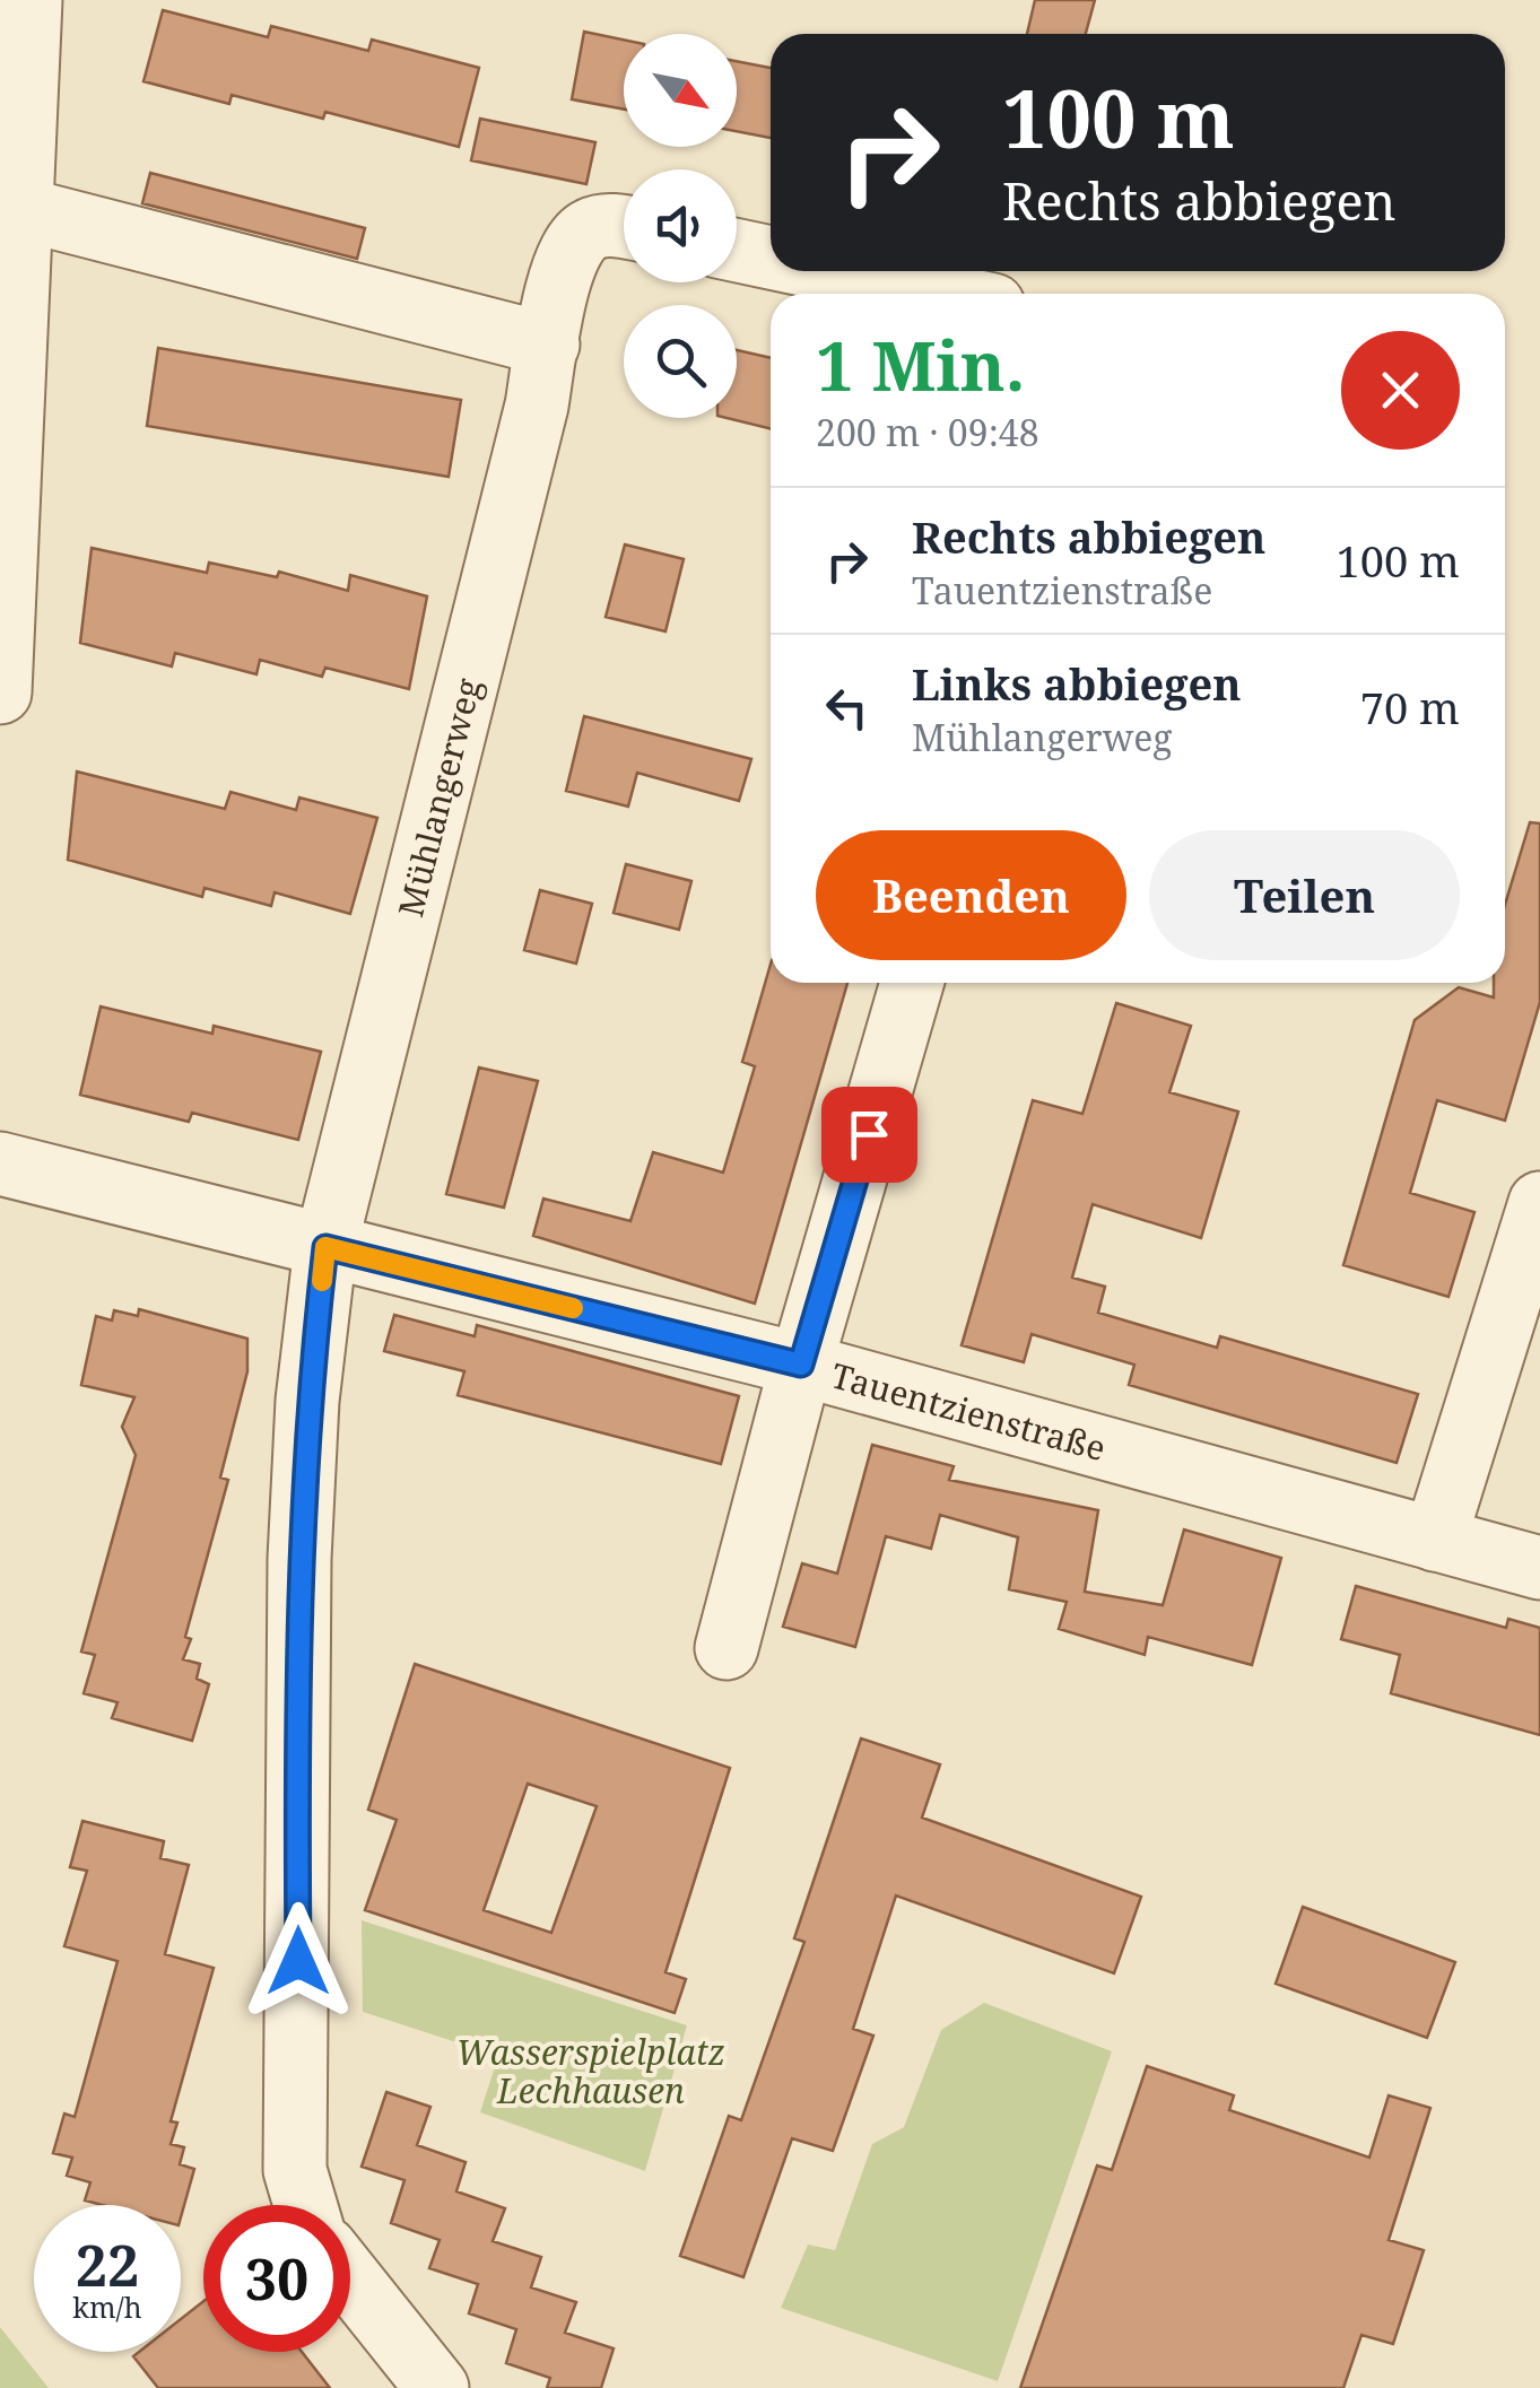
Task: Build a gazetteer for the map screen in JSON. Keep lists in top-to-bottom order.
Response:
{
  "streets": {
    "street": ["Mühlangerweg", "Tauentzienstraße"]
  },
  "crossings": [
    ["Mühlangerweg", "Tauentzienstraße"]
  ],
  "parks": ["Wasserspielplatz Lechhausen"],
  "north": "bottom right",
  "page": {
    "turn": ["100 m", "Rechts abbiegen"],
    "heading": ["1 Min.", "200 m · 09:48"],
    "list": [
      {
        "name": "Rechts abbiegen",
        "note": "Tauentzienstraße",
        "value": "100 m"
      },
      {
        "name": "Links abbiegen",
        "note": "Mühlangerweg",
        "value": "70 m"
      }
    ],
    "buttons": ["Beenden", "Teilen"],
    "speed": "22 km/h",
    "limit": "30"
  }
}
